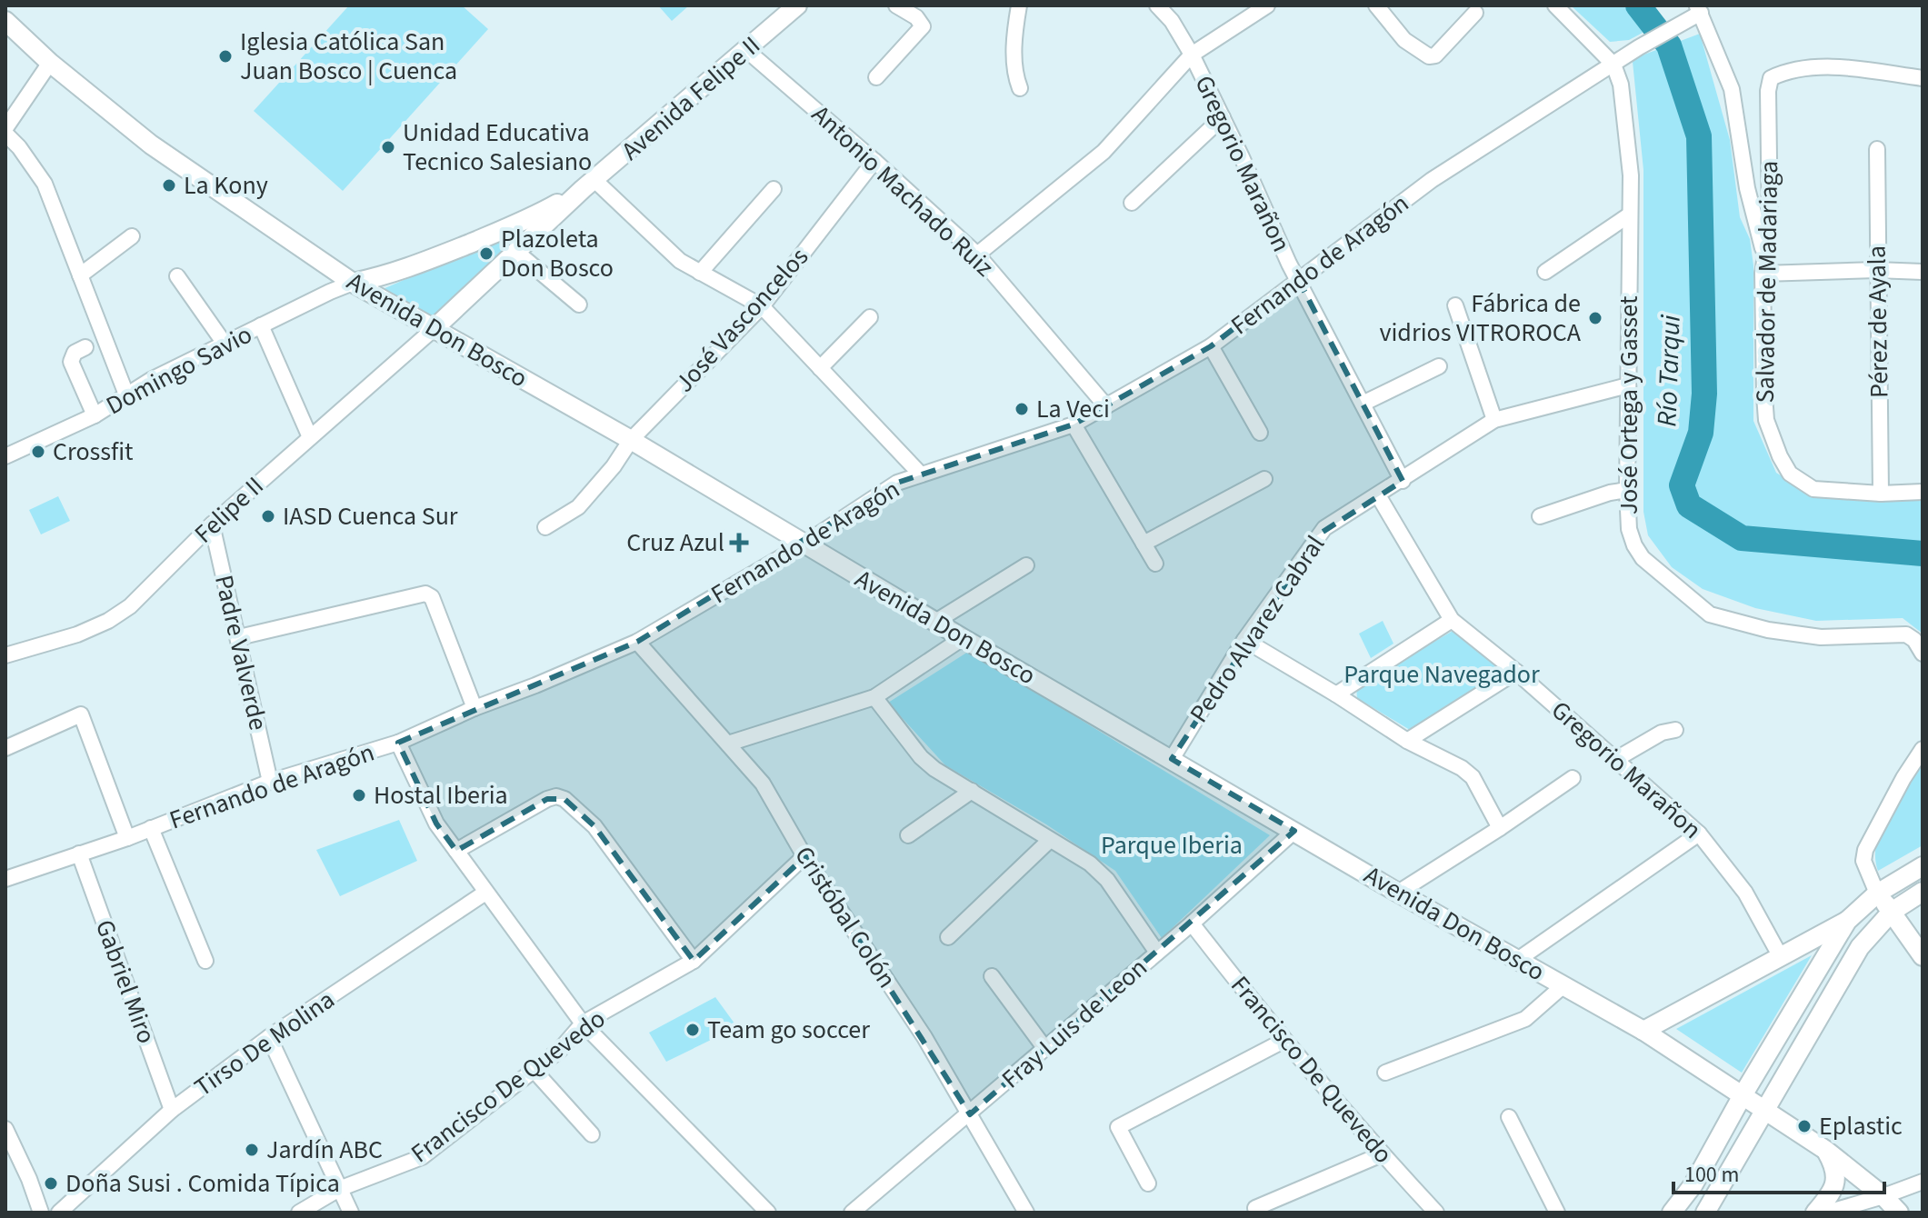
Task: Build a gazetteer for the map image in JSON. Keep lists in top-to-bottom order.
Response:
{
  "streets": {
    "main road": ["Avenida Felipe II", "Avenida Don Bosco"],
    "street": [
      "Gregorio Marañon",
      "Antonio Machado Ruiz",
      "Fernando de Aragón",
      "Salvador de Madariaga",
      "José Vasconcelos",
      "Pérez de Ayala",
      "Domingo Savio",
      "José Ortega y Gasset",
      "Felipe II",
      "Pedro Alvarez Cabral",
      "Padre Valverde",
      "Cristóbal Colón",
      "Gabriel Miro",
      "Fray Luis de Leon",
      "Tirso De Molina",
      "Francisco De Quevedo"
    ]
  },
  "crossings": [
    ["Avenida Felipe II", "Antonio Machado Ruiz"],
    ["Avenida Felipe II", "Avenida Don Bosco"],
    ["Avenida Felipe II", "Domingo Savio"],
    ["Avenida Felipe II", "Felipe II"],
    ["Gregorio Marañon", "Fernando de Aragón"],
    ["Gregorio Marañon", "Pedro Alvarez Cabral"],
    ["Antonio Machado Ruiz", "Fernando de Aragón"],
    ["Antonio Machado Ruiz", "José Vasconcelos"],
    ["Fernando de Aragón", "Avenida Don Bosco"],
    ["Fernando de Aragón", "José Ortega y Gasset"],
    ["Fernando de Aragón", "Padre Valverde"],
    ["Fernando de Aragón", "Cristóbal Colón"],
    ["Fernando de Aragón", "Gabriel Miro"],
    ["Salvador de Madariaga", "Pérez de Ayala"],
    ["José Vasconcelos", "Avenida Don Bosco"],
    ["Avenida Don Bosco", "Domingo Savio"],
    ["Avenida Don Bosco", "Felipe II"],
    ["Avenida Don Bosco", "Pedro Alvarez Cabral"],
    ["Avenida Don Bosco", "Fray Luis de Leon"],
    ["José Ortega y Gasset", "Pedro Alvarez Cabral"],
    ["Felipe II", "Padre Valverde"],
    ["Cristóbal Colón", "Fray Luis de Leon"],
    ["Cristóbal Colón", "Francisco De Quevedo"],
    ["Gabriel Miro", "Tirso De Molina"],
    ["Fray Luis de Leon", "Francisco De Quevedo"]
  ],
  "water": ["Río Tarqui"],
  "parks": ["Parque Navegador", "Parque Iberia"],
  "places": {
    "other": [
      "Iglesia Católica San Juan Bosco | Cuenca",
      "Unidad Educativa Tecnico Salesiano",
      "La Kony",
      "Plazoleta Don Bosco",
      "Fábrica de vidrios VITROROCA",
      "La Veci",
      "Crossfit",
      "IASD Cuenca Sur",
      "Hostal Iberia",
      "Team go soccer",
      "Eplastic",
      "Jardín ABC",
      "Doña Susi . Comida Típica"
    ],
    "health": ["Cruz Azul"]
  },
  "scale_bar": "100 m"
}
